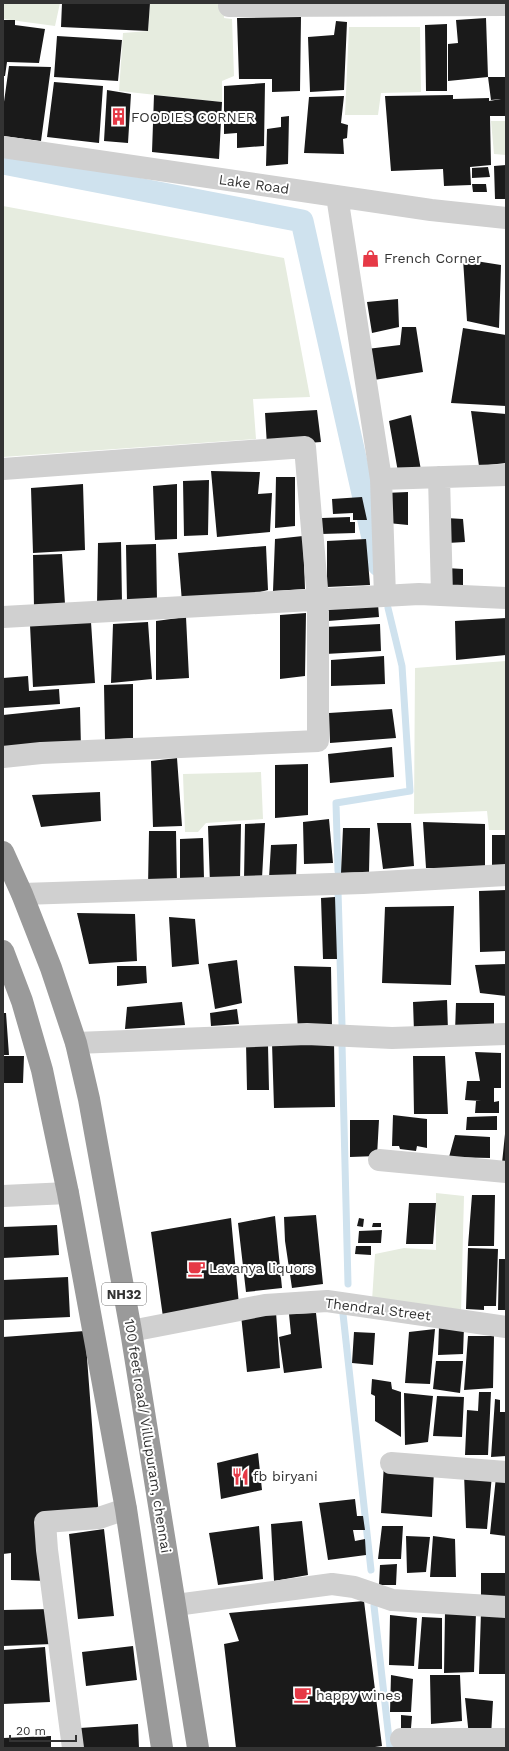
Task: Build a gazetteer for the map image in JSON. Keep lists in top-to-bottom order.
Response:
{
  "streets": {
    "highway": ["NH32", "100 feet road/ Villupuram, chennai"],
    "street": ["Lake Road", "Thendral Street"]
  },
  "crossings": [
    ["Thendral Street", "100 feet road/ Villupuram, chennai"]
  ],
  "places": {
    "building": ["FOODIES CORNER"],
    "shop": ["French Corner"],
    "cafe": ["Lavanya liquors", "happy wines"],
    "restaurant": ["fb biryani"]
  },
  "scale_bar": "20 m"
}
